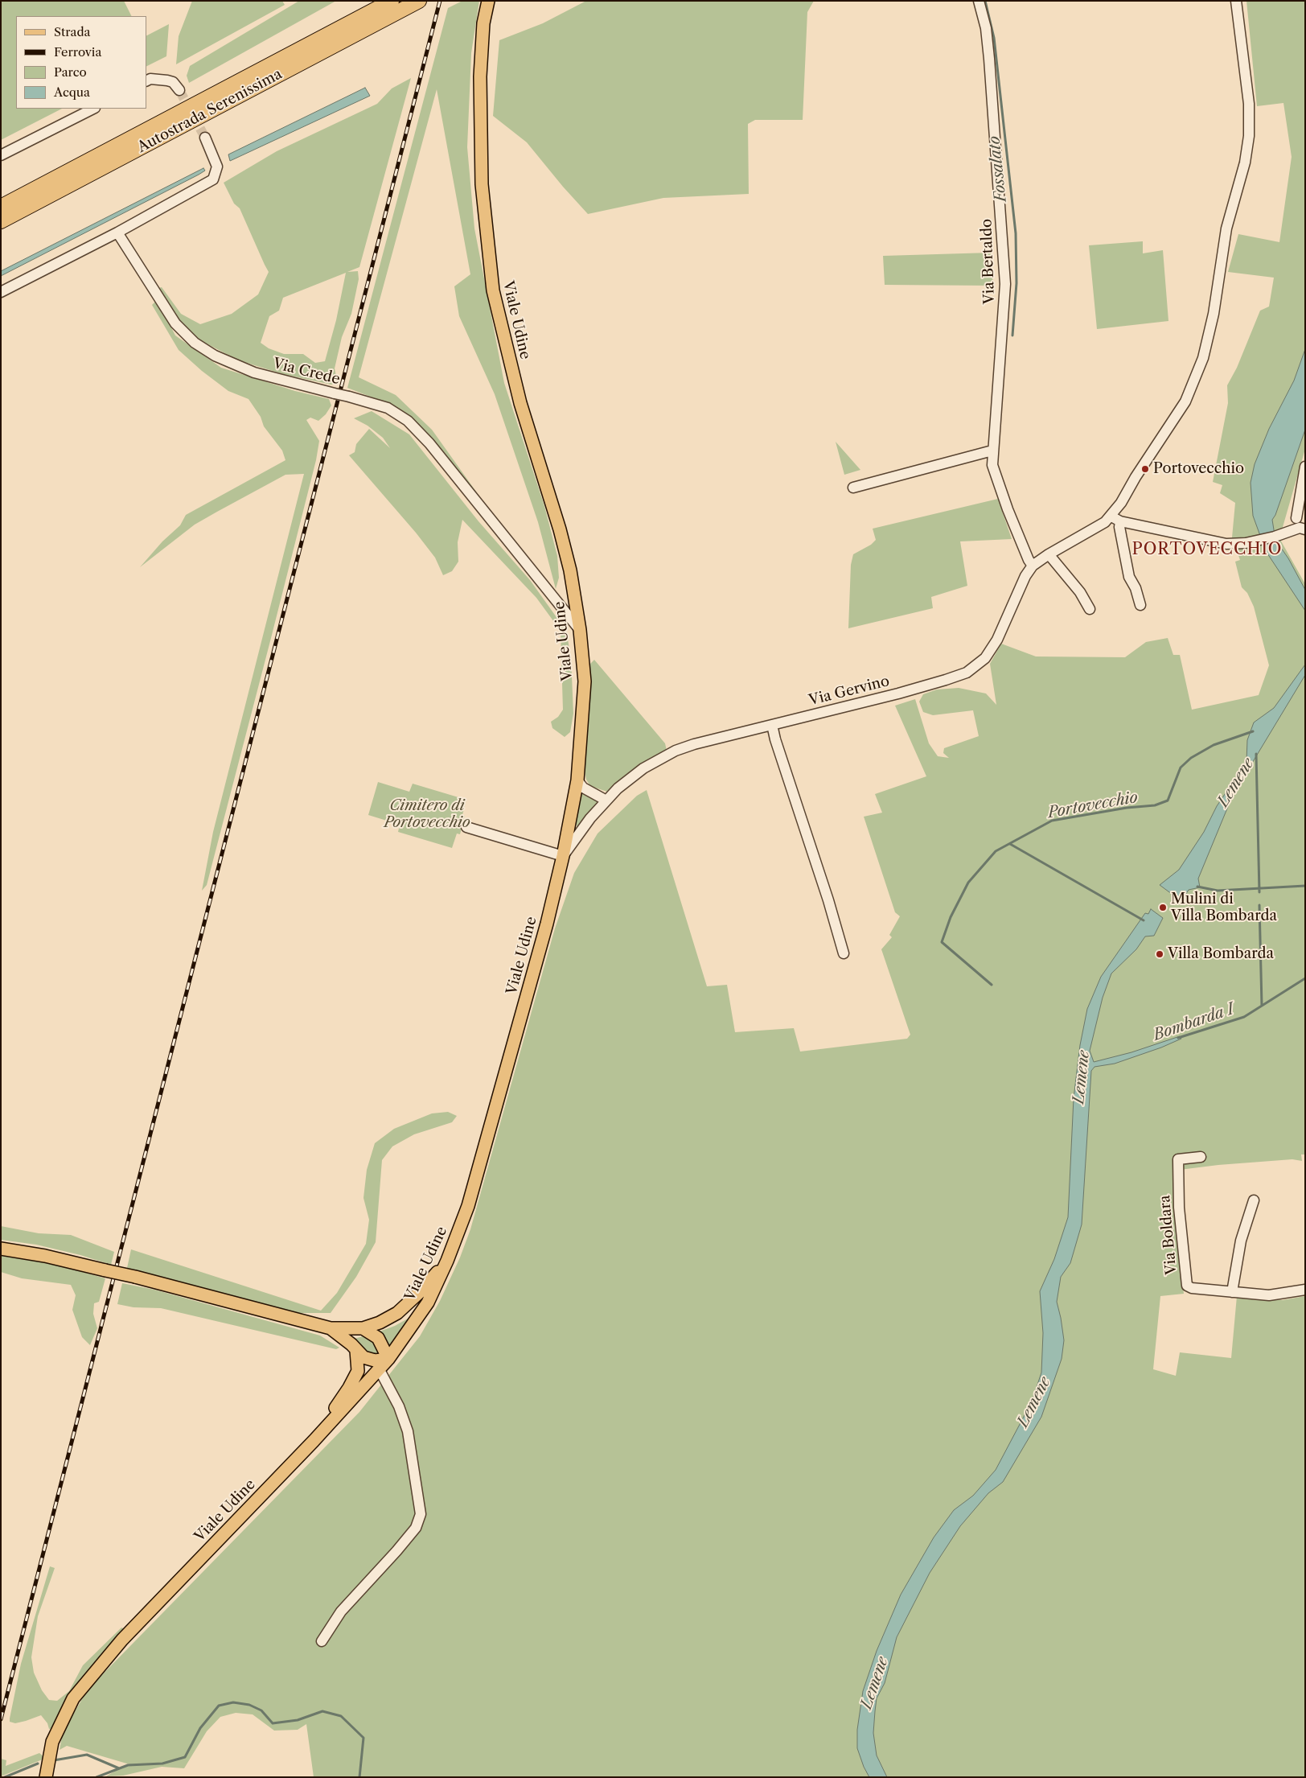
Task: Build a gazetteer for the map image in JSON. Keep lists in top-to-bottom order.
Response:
{
  "streets": {
    "highway": ["Autostrada Serenissima"],
    "main road": ["Viale Udine"],
    "street": [
      "Via Bertaldo",
      "Via Crede",
      "Via Gervino",
      "Via Boldara"
    ]
  },
  "crossings": [
    ["Via Bertaldo", "Via Gervino"],
    ["Viale Udine", "Via Crede"],
    ["Viale Udine", "Via Gervino"]
  ],
  "districts": ["PORTOVECCHIO"],
  "water": [
    "Fossalato",
    "Lemene",
    "Portovecchio",
    "Bombarda I"
  ],
  "parks": ["Cimitero di Portovecchio"],
  "places": ["Portovecchio", "Mulini di Villa Bombarda", "Villa Bombarda"],
  "legend": [
    "Strada",
    "Ferrovia",
    "Parco",
    "Acqua"
  ]
}
